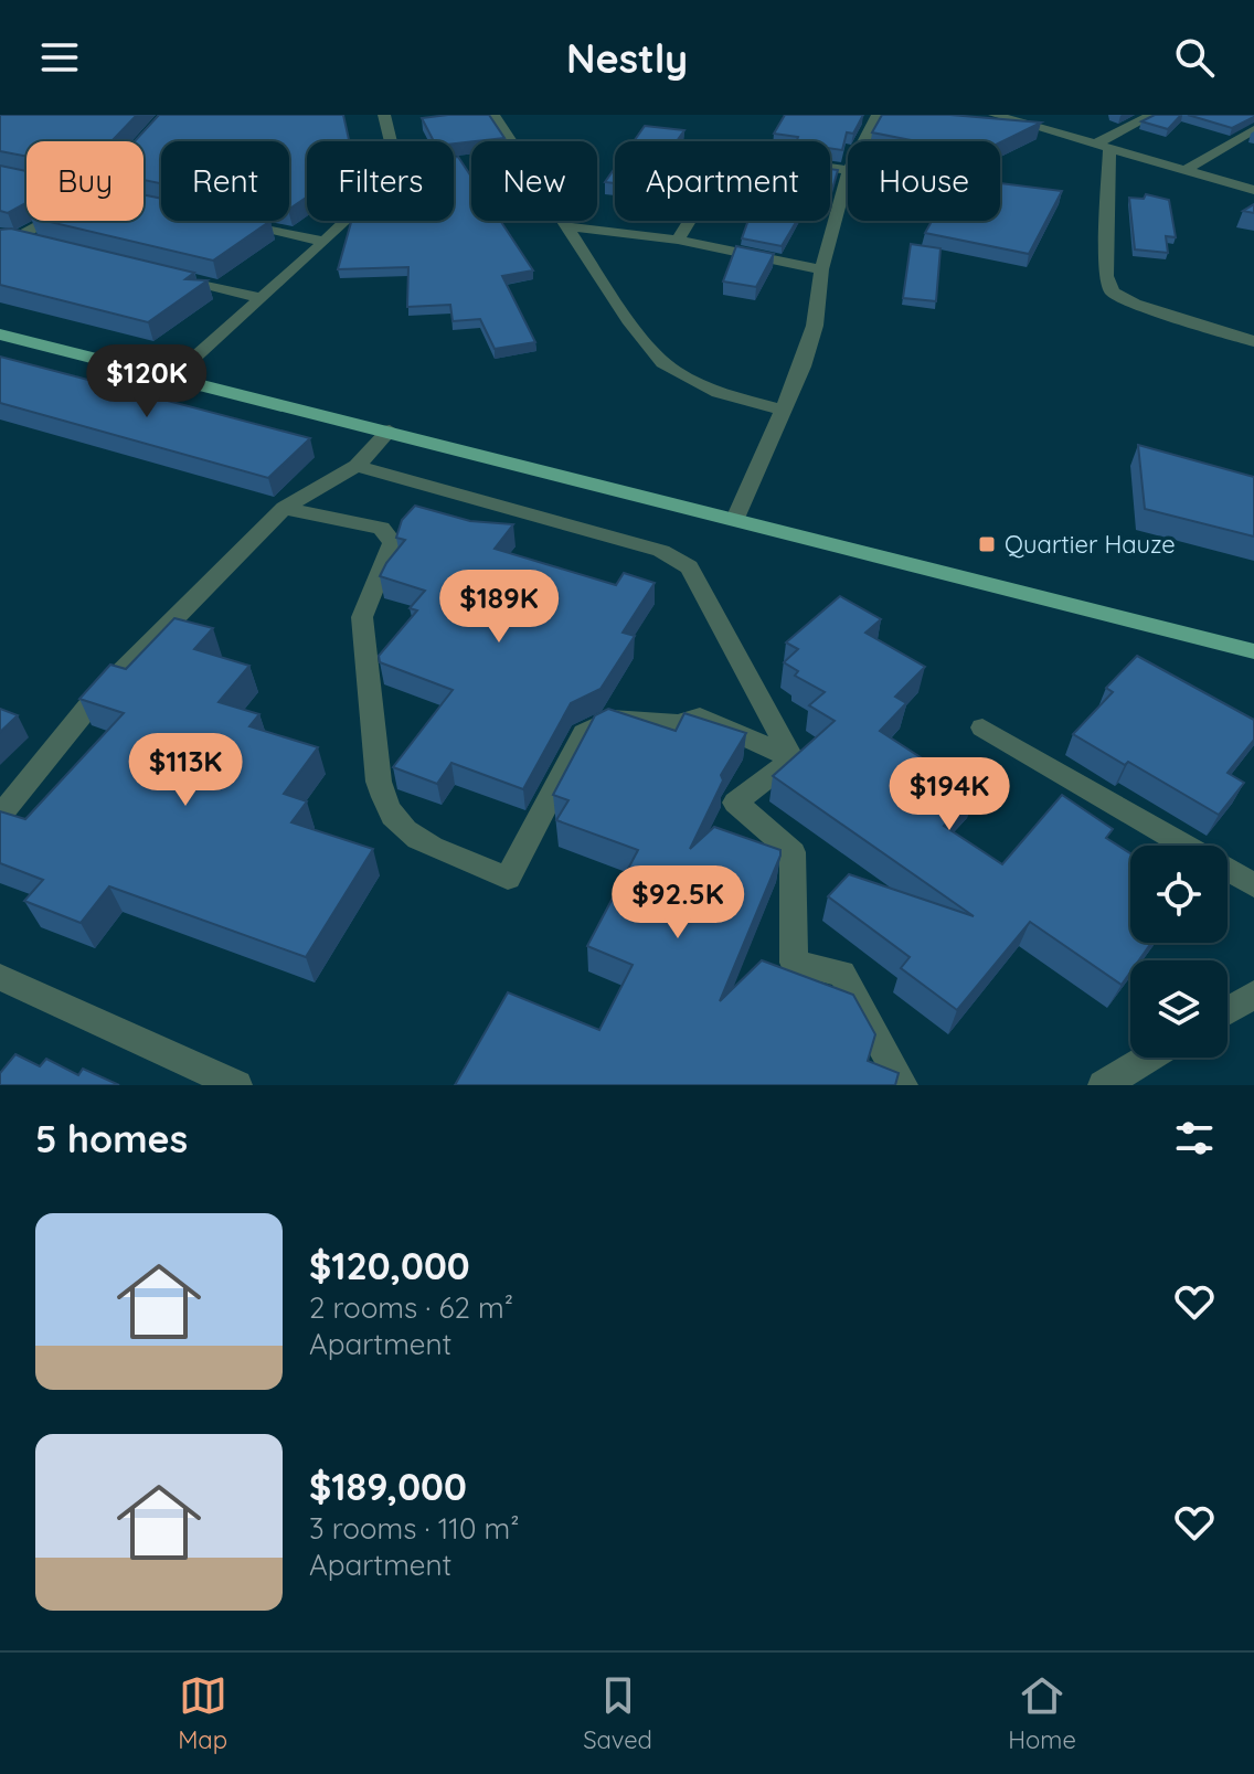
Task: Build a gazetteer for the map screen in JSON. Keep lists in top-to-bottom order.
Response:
{
  "places": {
    "transit": ["Quartier Hauze"]
  },
  "page": {
    "header": "Nestly",
    "chip": [
      "Buy",
      "Rent",
      "Filters",
      "New",
      "Apartment",
      "House"
    ],
    "price": [
      "$120K",
      "$189K",
      "$113K",
      "$194K",
      "$92.5K"
    ],
    "heading": "5 homes",
    "list": [
      {
        "name": "$120,000",
        "note": "2 rooms · 62 m² · Apartment"
      },
      {
        "name": "$189,000",
        "note": "3 rooms · 110 m² · Apartment"
      }
    ],
    "tabs": ["Map", "Saved", "Home"]
  }
}
